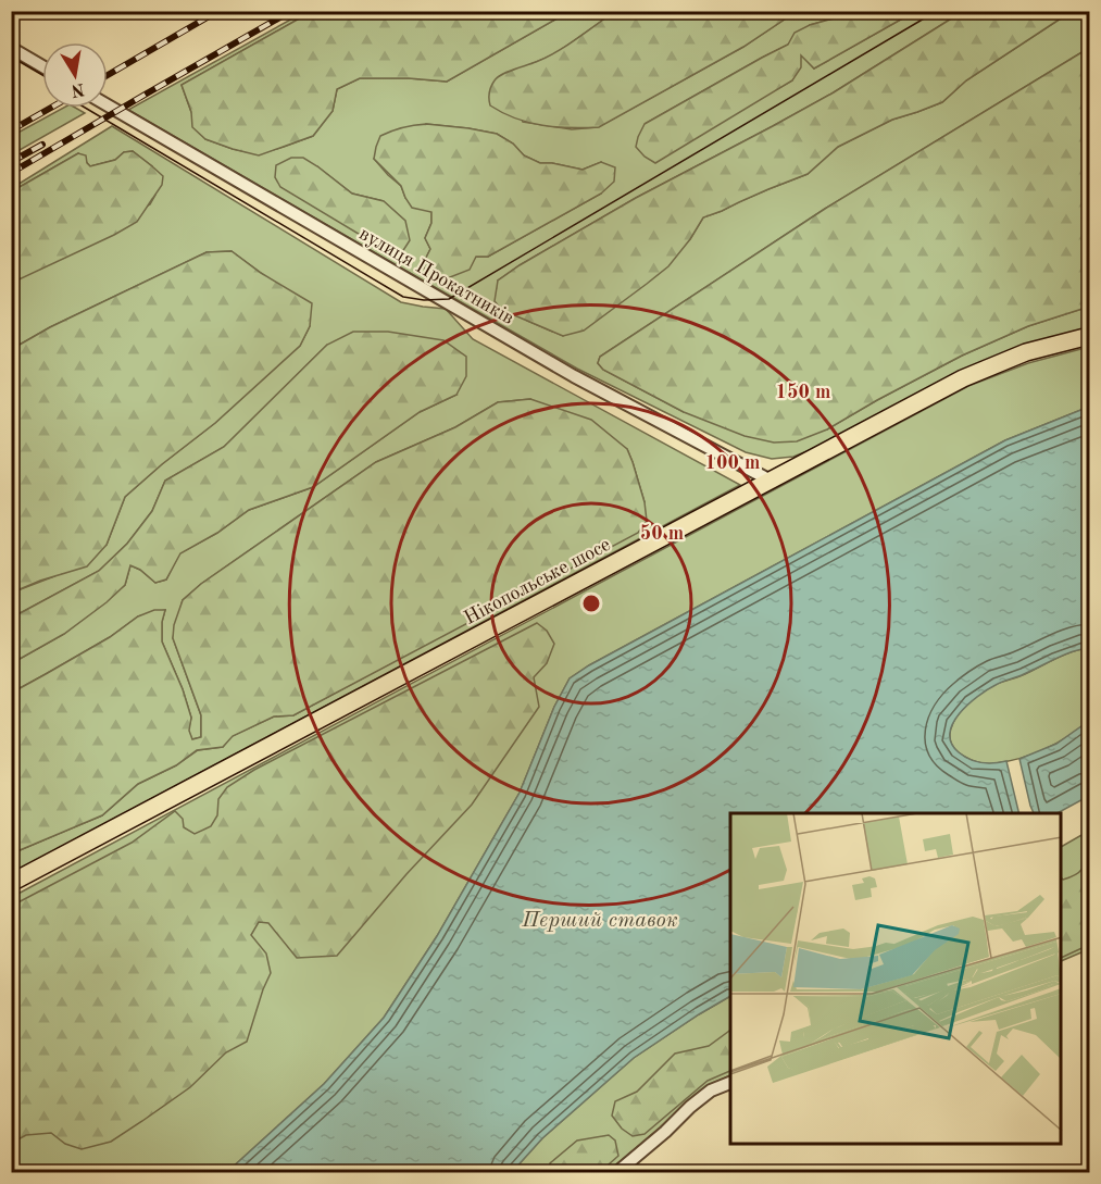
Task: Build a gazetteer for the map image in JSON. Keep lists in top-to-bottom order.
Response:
{
  "streets": {
    "main road": ["Нікопольське шосе"],
    "street": ["вулиця Прокатників"]
  },
  "crossings": [
    ["вулиця Прокатників", "Нікопольське шосе"]
  ],
  "water": ["Перший ставок"],
  "north": "bottom",
  "rings": ["150 m", "100 m", "50 m"]
}
